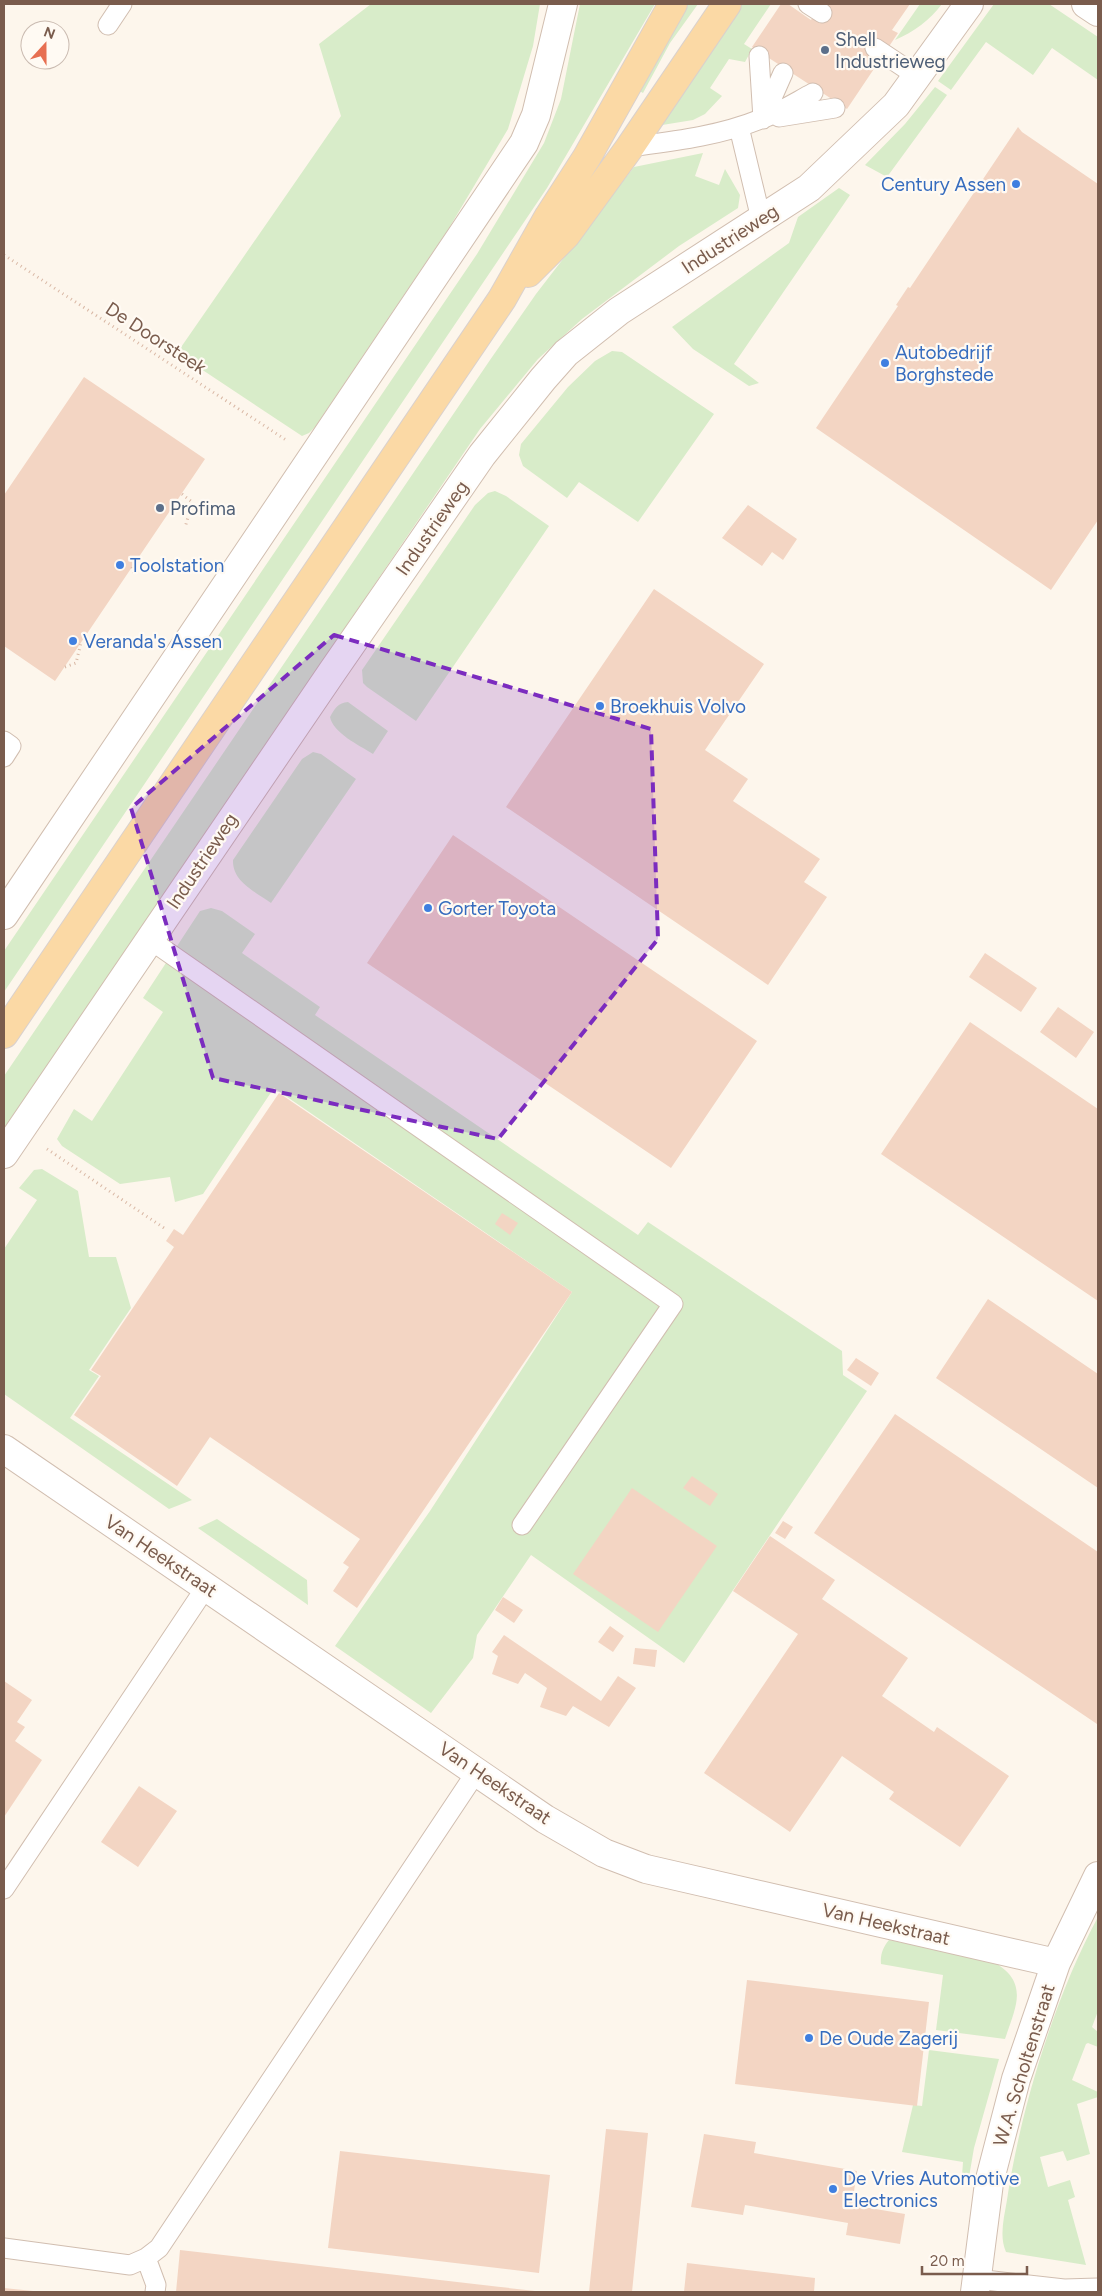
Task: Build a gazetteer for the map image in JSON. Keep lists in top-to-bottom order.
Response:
{
  "streets": {
    "street": ["Industrieweg", "Van Heekstraat", "W.A. Scholtenstraat"],
    "path": ["De Doorsteek"]
  },
  "crossings": [
    ["Van Heekstraat", "W.A. Scholtenstraat"]
  ],
  "places": [
    "Shell Industrieweg",
    "Century Assen",
    "Autobedrijf Borghstede",
    "Profima",
    "Toolstation",
    "Veranda's Assen",
    "Broekhuis Volvo",
    "Gorter Toyota",
    "De Oude Zagerij",
    "De Vries Automotive Electronics"
  ],
  "scale_bar": "20 m",
  "north": "top"
}
